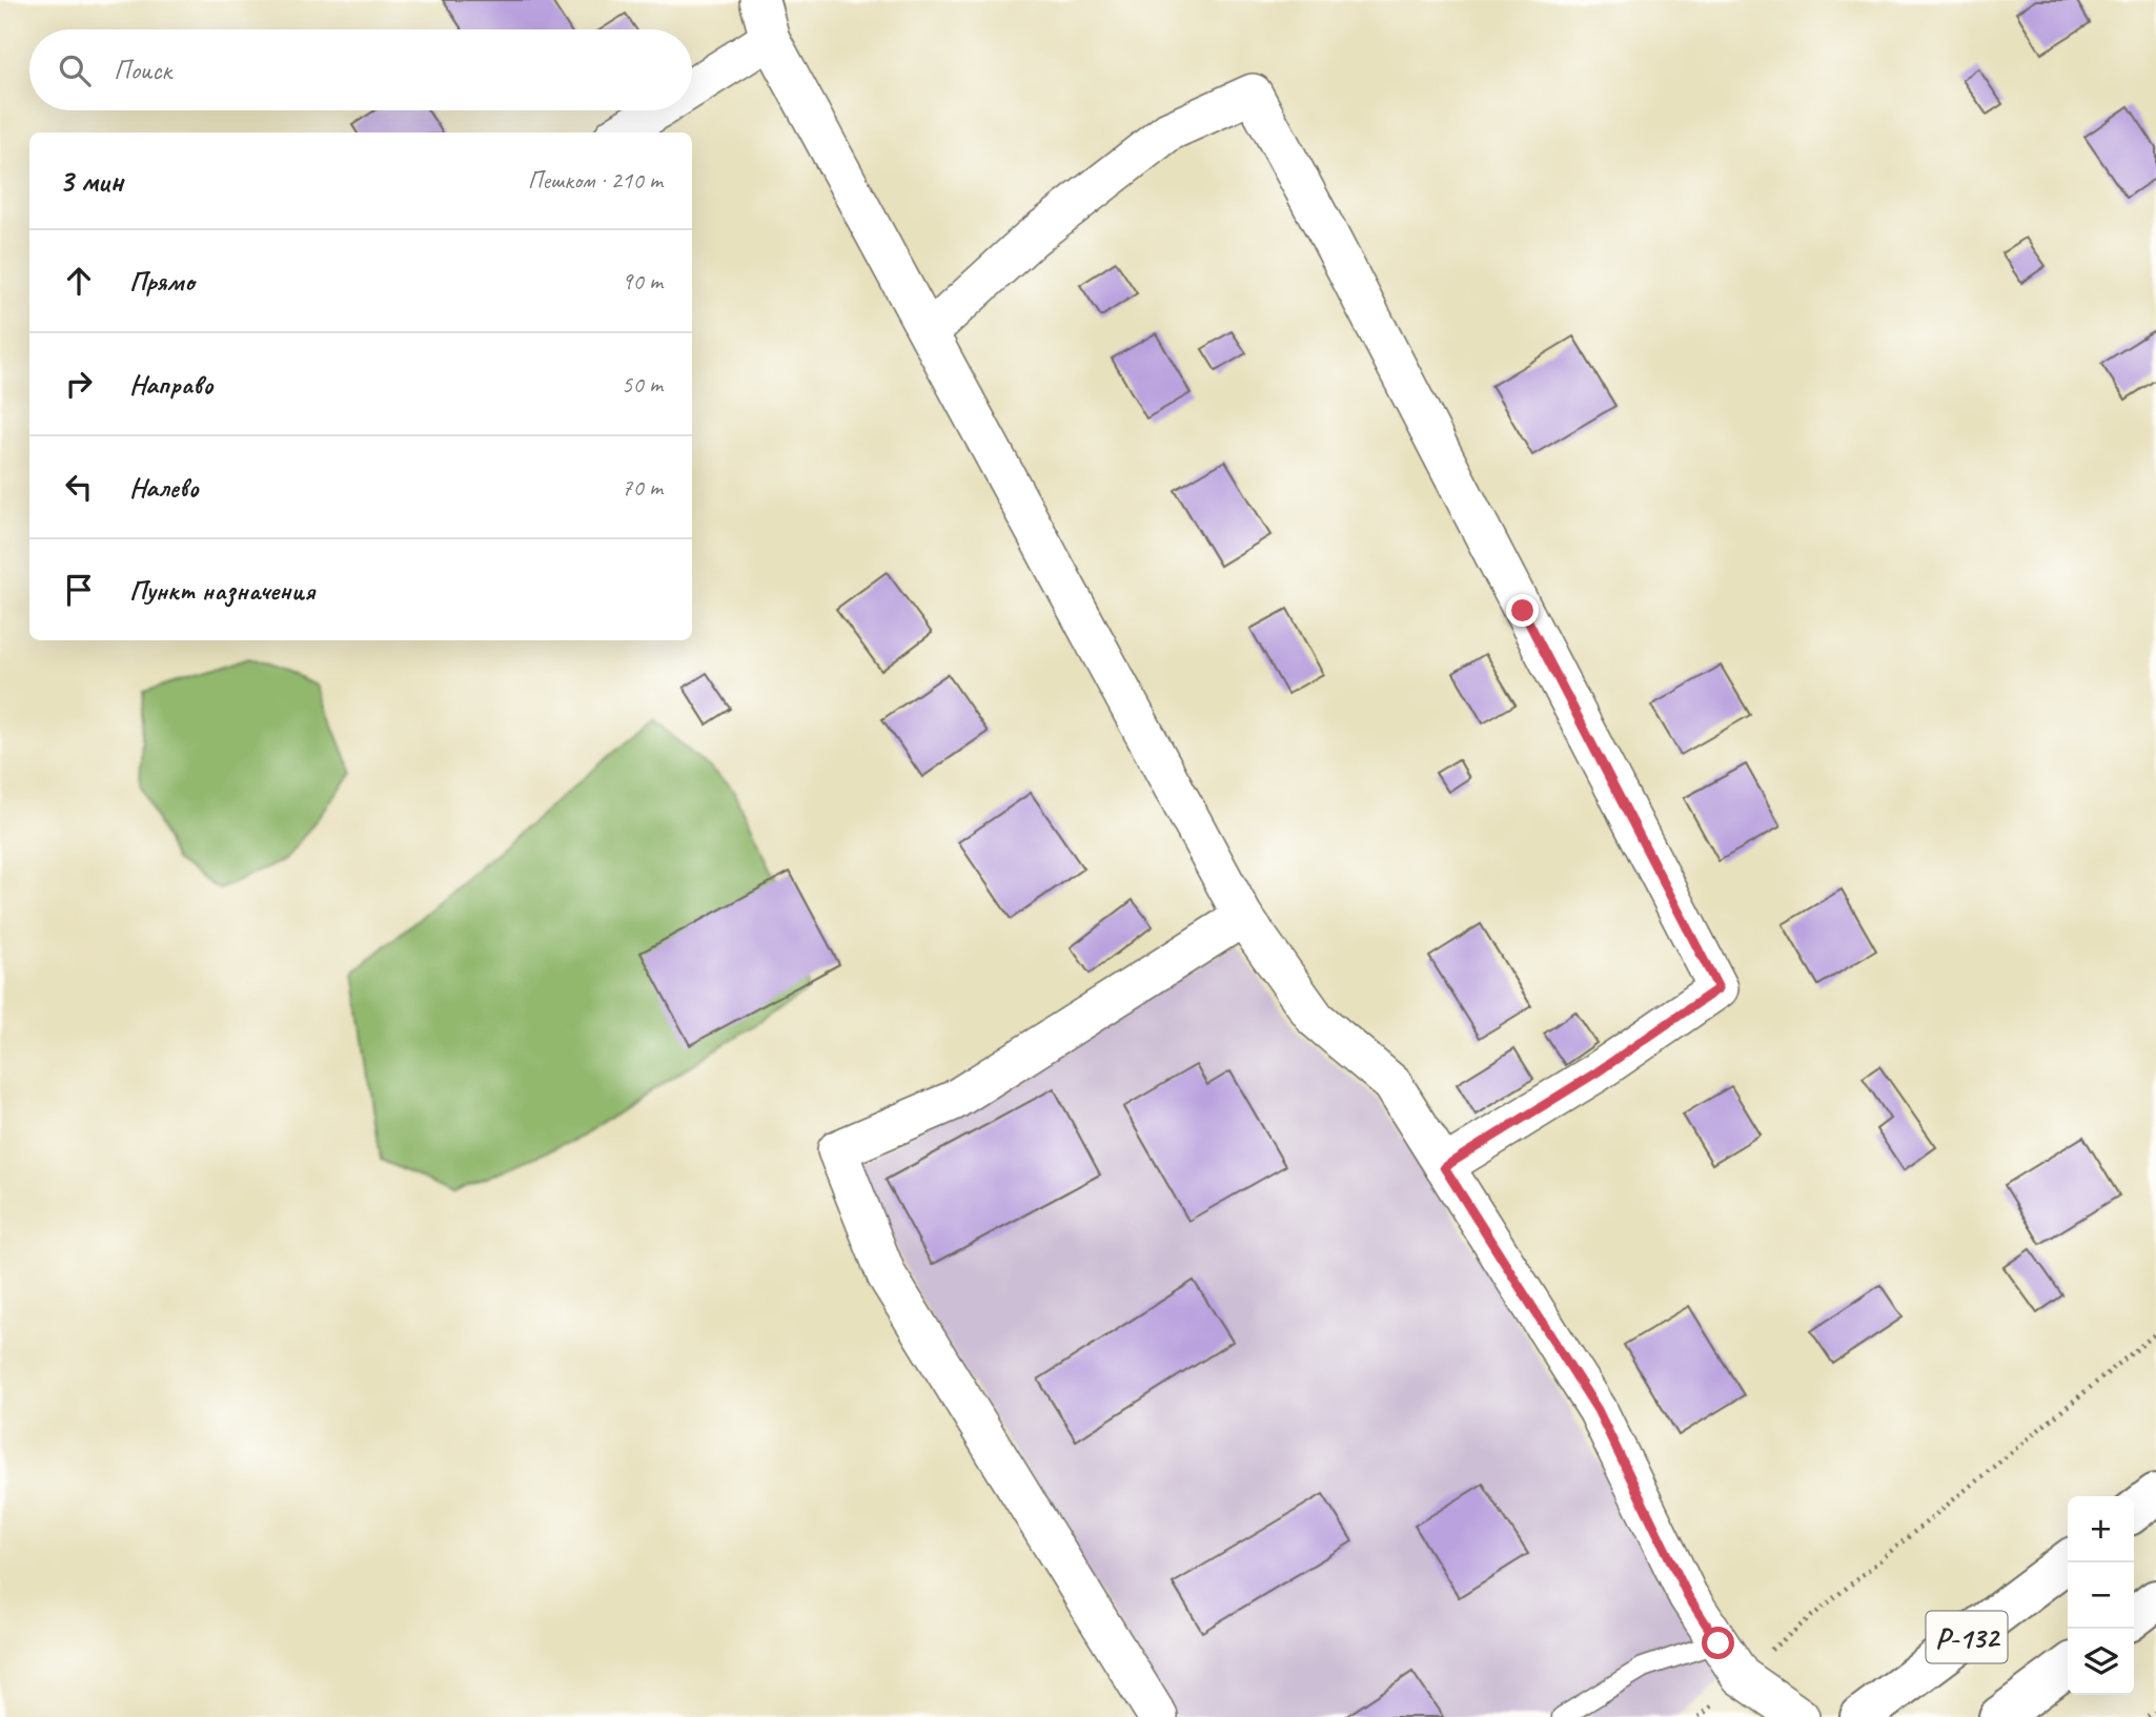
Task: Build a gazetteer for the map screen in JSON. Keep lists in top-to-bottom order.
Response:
{
  "streets": {
    "highway": ["Р-132"]
  },
  "page": {
    "search": "Поиск",
    "heading": ["3 мин", "Пешком · 210 m"],
    "list": [
      ["Прямо", "90 m"],
      ["Направо", "50 m"],
      ["Налево", "70 m"],
      "Пункт назначения"
    ],
    "map_buttons": ["+", "−"]
  }
}
